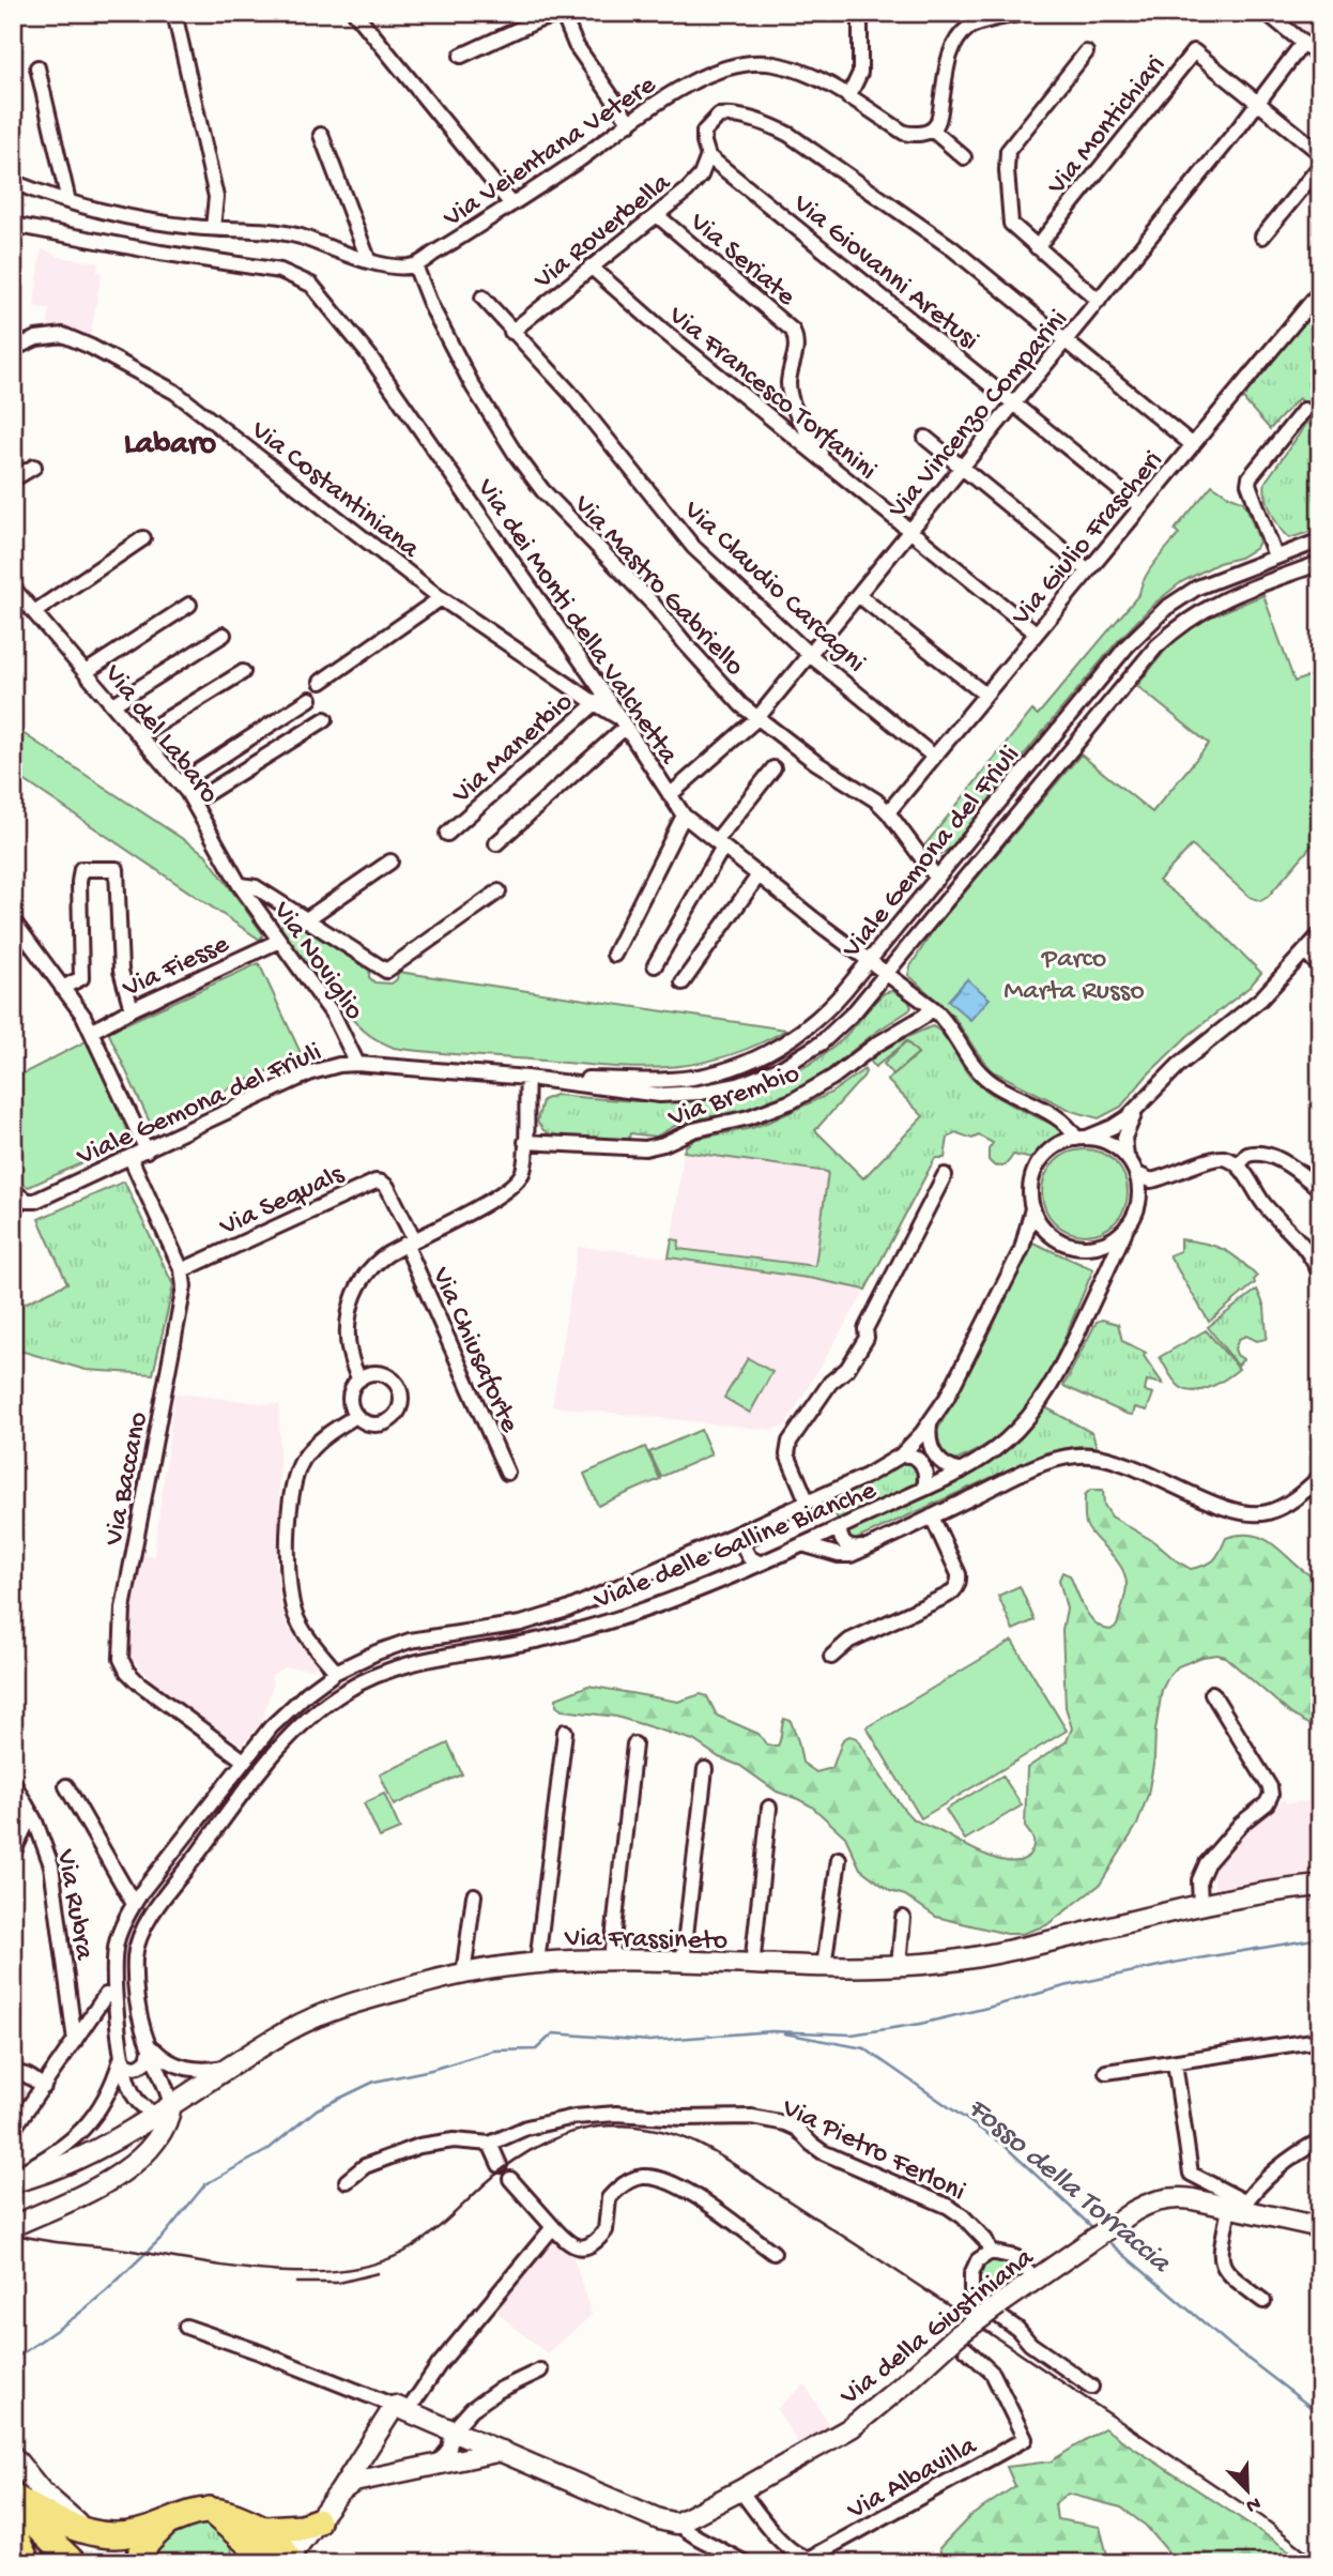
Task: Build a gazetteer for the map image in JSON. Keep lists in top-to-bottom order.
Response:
{
  "streets": {
    "street": [
      "Via Montichiari",
      "Via Veientana Vetere",
      "Via Roverbella",
      "Via Seriate",
      "Via Giovanni Aretusi",
      "Via Francesco Torfanini",
      "Via Vincenzo Comparini",
      "Via Costantiniana",
      "Via Giulio Frascheri",
      "Via Mastro Gabriello",
      "Via Claudio Carcagni",
      "Via dei Monti della Valchetta",
      "Via del Labaro",
      "Via Manerbio",
      "Viale Gemona del Friuli",
      "Via Noviglio",
      "Via Fiesse",
      "Via Brembio",
      "Via Sequals",
      "Via Chiusaforte",
      "Via Baccano",
      "Viale delle Galline Bianche",
      "Via Rubra",
      "Via Frassineto",
      "Via Pietro Ferloni",
      "Via della Giustiniana",
      "Via Albavilla"
    ]
  },
  "crossings": [
    ["Via Montichiari", "Via Vincenzo Comparini"],
    ["Via Veientana Vetere", "Via Mastro Gabriello"],
    ["Via Roverbella", "Via Seriate"],
    ["Via Roverbella", "Via Giovanni Aretusi"],
    ["Via Roverbella", "Via Francesco Torfanini"],
    ["Via Roverbella", "Via Claudio Carcagni"],
    ["Via Seriate", "Via Francesco Torfanini"],
    ["Via Giovanni Aretusi", "Via Vincenzo Comparini"],
    ["Via Giovanni Aretusi", "Via Giulio Frascheri"],
    ["Via Francesco Torfanini", "Via Vincenzo Comparini"],
    ["Via Francesco Torfanini", "Via Giulio Frascheri"],
    ["Via Vincenzo Comparini", "Via Mastro Gabriello"],
    ["Via Vincenzo Comparini", "Via Claudio Carcagni"],
    ["Via Vincenzo Comparini", "Via dei Monti della Valchetta"],
    ["Via Costantiniana", "Via dei Monti della Valchetta"],
    ["Via Costantiniana", "Via Manerbio"],
    ["Via Giulio Frascheri", "Via Mastro Gabriello"],
    ["Via Giulio Frascheri", "Via Claudio Carcagni"],
    ["Via Mastro Gabriello", "Viale Gemona del Friuli"],
    ["Via dei Monti della Valchetta", "Via Manerbio"],
    ["Via dei Monti della Valchetta", "Viale Gemona del Friuli"],
    ["Via dei Monti della Valchetta", "Via Brembio"],
    ["Via dei Monti della Valchetta", "Viale delle Galline Bianche"],
    ["Via del Labaro", "Via Noviglio"],
    ["Viale Gemona del Friuli", "Via Noviglio"],
    ["Viale Gemona del Friuli", "Via Baccano"],
    ["Via Noviglio", "Via Fiesse"],
    ["Via Sequals", "Via Chiusaforte"],
    ["Via Sequals", "Via Baccano"],
    ["Via Baccano", "Viale delle Galline Bianche"],
    ["Viale delle Galline Bianche", "Via Frassineto"],
    ["Via Pietro Ferloni", "Via della Giustiniana"],
    ["Via della Giustiniana", "Via Albavilla"]
  ],
  "districts": ["Labaro"],
  "water": ["Fosso della Torraccia"],
  "parks": ["Parco Marta Russo"],
  "north": "bottom right"
}
